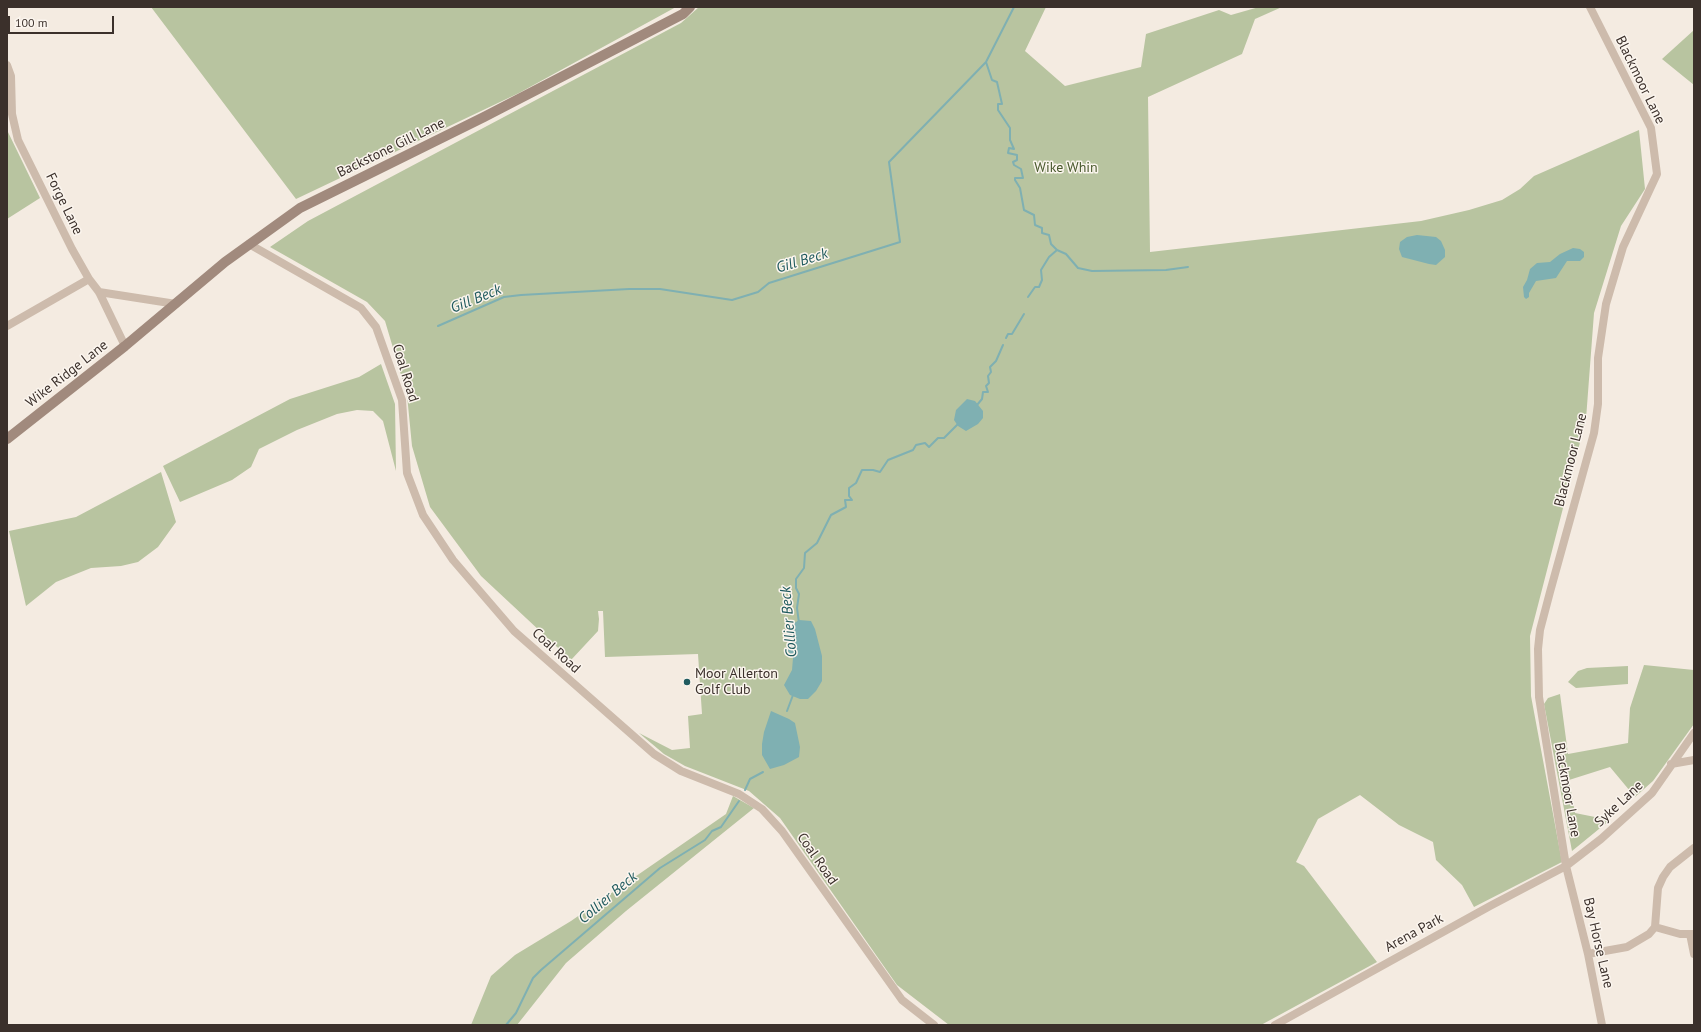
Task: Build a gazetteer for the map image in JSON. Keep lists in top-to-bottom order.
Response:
{
  "streets": {
    "street": [
      "Blackmoor Lane",
      "Backstone Gill Lane",
      "Forge Lane",
      "Coal Road",
      "Wike Ridge Lane",
      "Syke Lane",
      "Arena Park",
      "Bay Horse Lane"
    ]
  },
  "crossings": [
    ["Blackmoor Lane", "Syke Lane"],
    ["Blackmoor Lane", "Arena Park"],
    ["Blackmoor Lane", "Bay Horse Lane"],
    ["Backstone Gill Lane", "Forge Lane"],
    ["Backstone Gill Lane", "Coal Road"],
    ["Backstone Gill Lane", "Wike Ridge Lane"],
    ["Forge Lane", "Wike Ridge Lane"],
    ["Syke Lane", "Arena Park"],
    ["Syke Lane", "Bay Horse Lane"],
    ["Arena Park", "Bay Horse Lane"]
  ],
  "water": ["Gill Beck", "Collier Beck"],
  "parks": ["Wike Whin"],
  "places": ["Moor Allerton Golf Club"],
  "scale_bar": "100 m"
}
